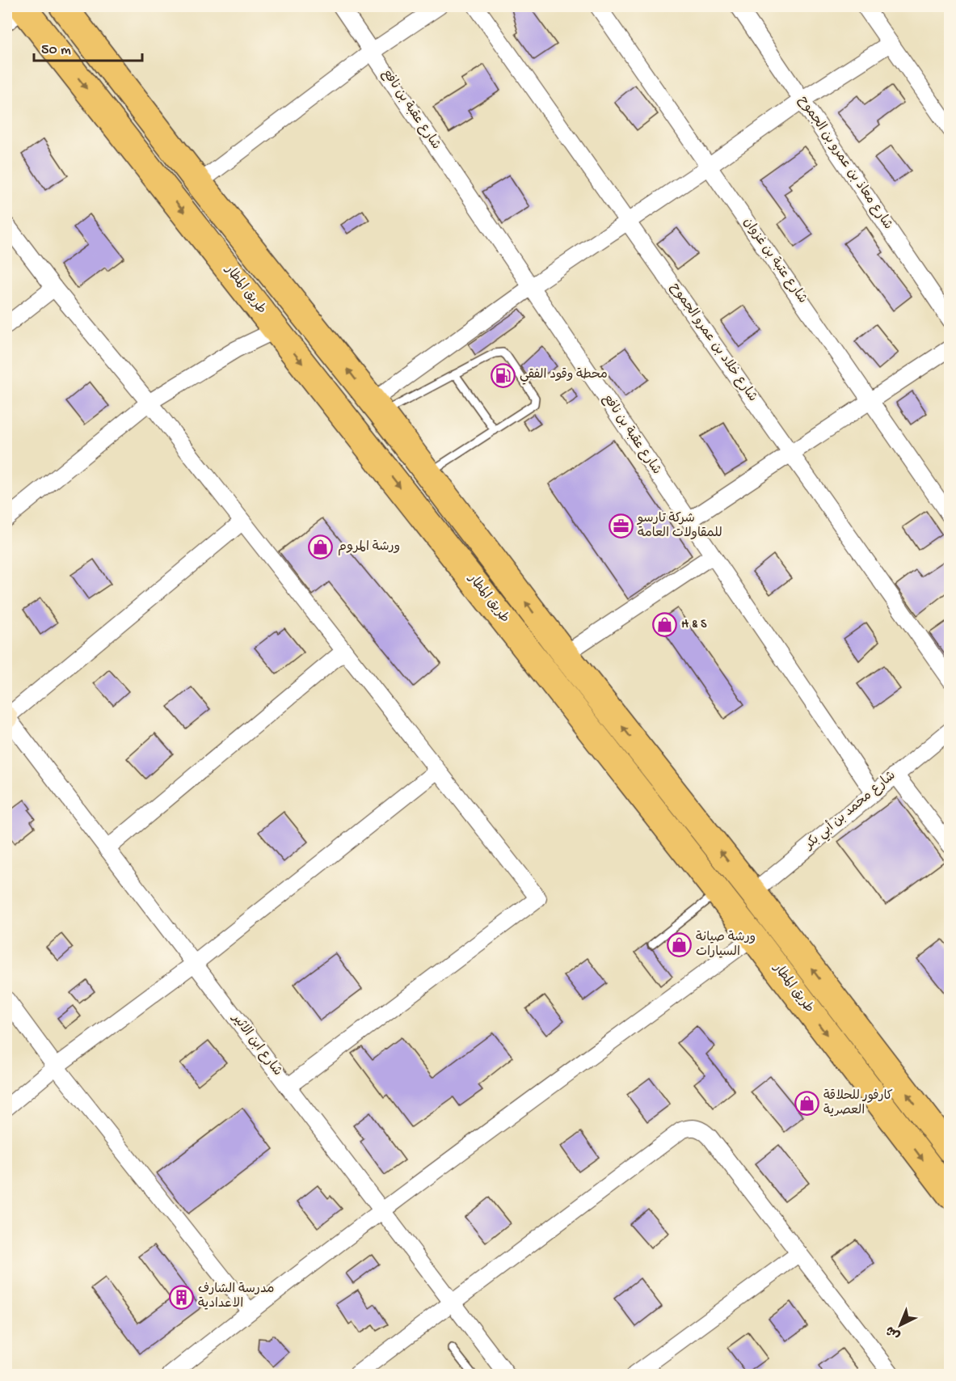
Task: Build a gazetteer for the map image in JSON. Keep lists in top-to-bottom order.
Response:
{
  "streets": {
    "highway": ["طريق المطار"],
    "street": [
      "شارع عقبة بن نافع",
      "شارع معاذ بن عمرو بن الجموح",
      "شارع عتبة بن غزوان",
      "شارع خلاد بن عمرو الجموح",
      "شارع محمد بن أبي بكر",
      "شارع ابن الاثير"
    ]
  },
  "crossings": [
    ["شارع عقبة بن نافع", "شارع محمد بن أبي بكر"],
    ["طريق المطار", "شارع محمد بن أبي بكر"]
  ],
  "places": {
    "fuel station": ["محطة وقود الفقي"],
    "office": ["شركة تارسو للمقاولات العامة"],
    "shop": [
      "ورشة المروم",
      "H & S",
      "ورشة صيانة السيارات",
      "كارفور للحلاقة العصرية"
    ],
    "building": ["مدرسة الشارف الاعدادية"]
  },
  "scale_bar": "50 m",
  "north": "bottom left"
}
